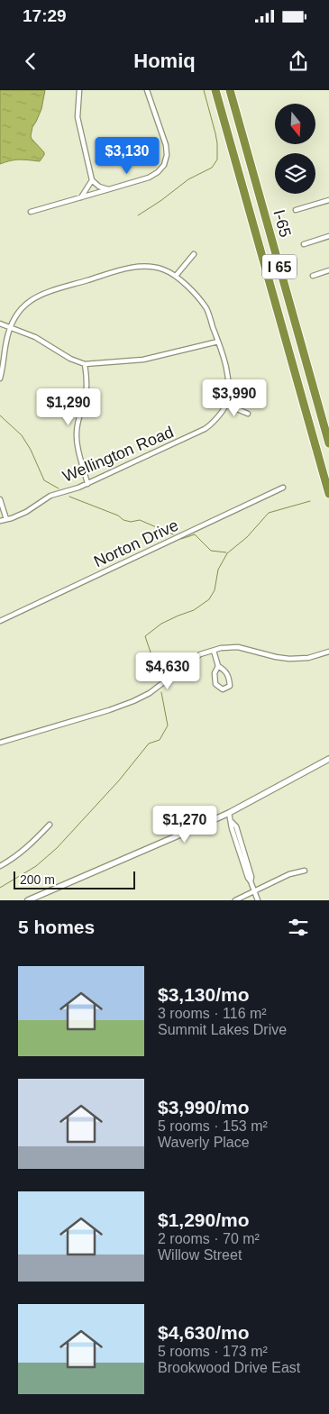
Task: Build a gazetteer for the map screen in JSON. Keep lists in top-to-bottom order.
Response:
{
  "streets": {
    "highway": ["I-65", "I 65"],
    "street": ["Wellington Road", "Norton Drive"]
  },
  "scale_bar": "200 m",
  "north": "bottom",
  "page": {
    "status": "17:29",
    "header": "Homiq",
    "price": [
      "$3,130",
      "$3,990",
      "$1,290",
      "$4,630",
      "$1,270"
    ],
    "scale": "200 m",
    "heading": "5 homes",
    "list": [
      {
        "name": "$3,130/mo",
        "note": "3 rooms · 116 m² · Summit Lakes Drive"
      },
      {
        "name": "$3,990/mo",
        "note": "5 rooms · 153 m² · Waverly Place"
      },
      {
        "name": "$1,290/mo",
        "note": "2 rooms · 70 m² · Willow Street"
      },
      {
        "name": "$4,630/mo",
        "note": "5 rooms · 173 m² · Brookwood Drive East"
      }
    ]
  }
}
